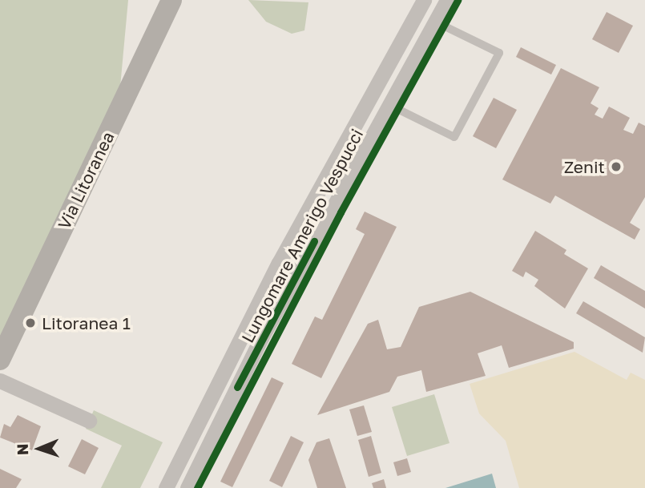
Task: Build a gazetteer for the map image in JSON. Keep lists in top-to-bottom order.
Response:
{
  "streets": {
    "main road": ["Via Litoranea"],
    "street": ["Lungomare Amerigo Vespucci"]
  },
  "places": ["Zenit", "Litoranea 1"],
  "north": "left"
}
